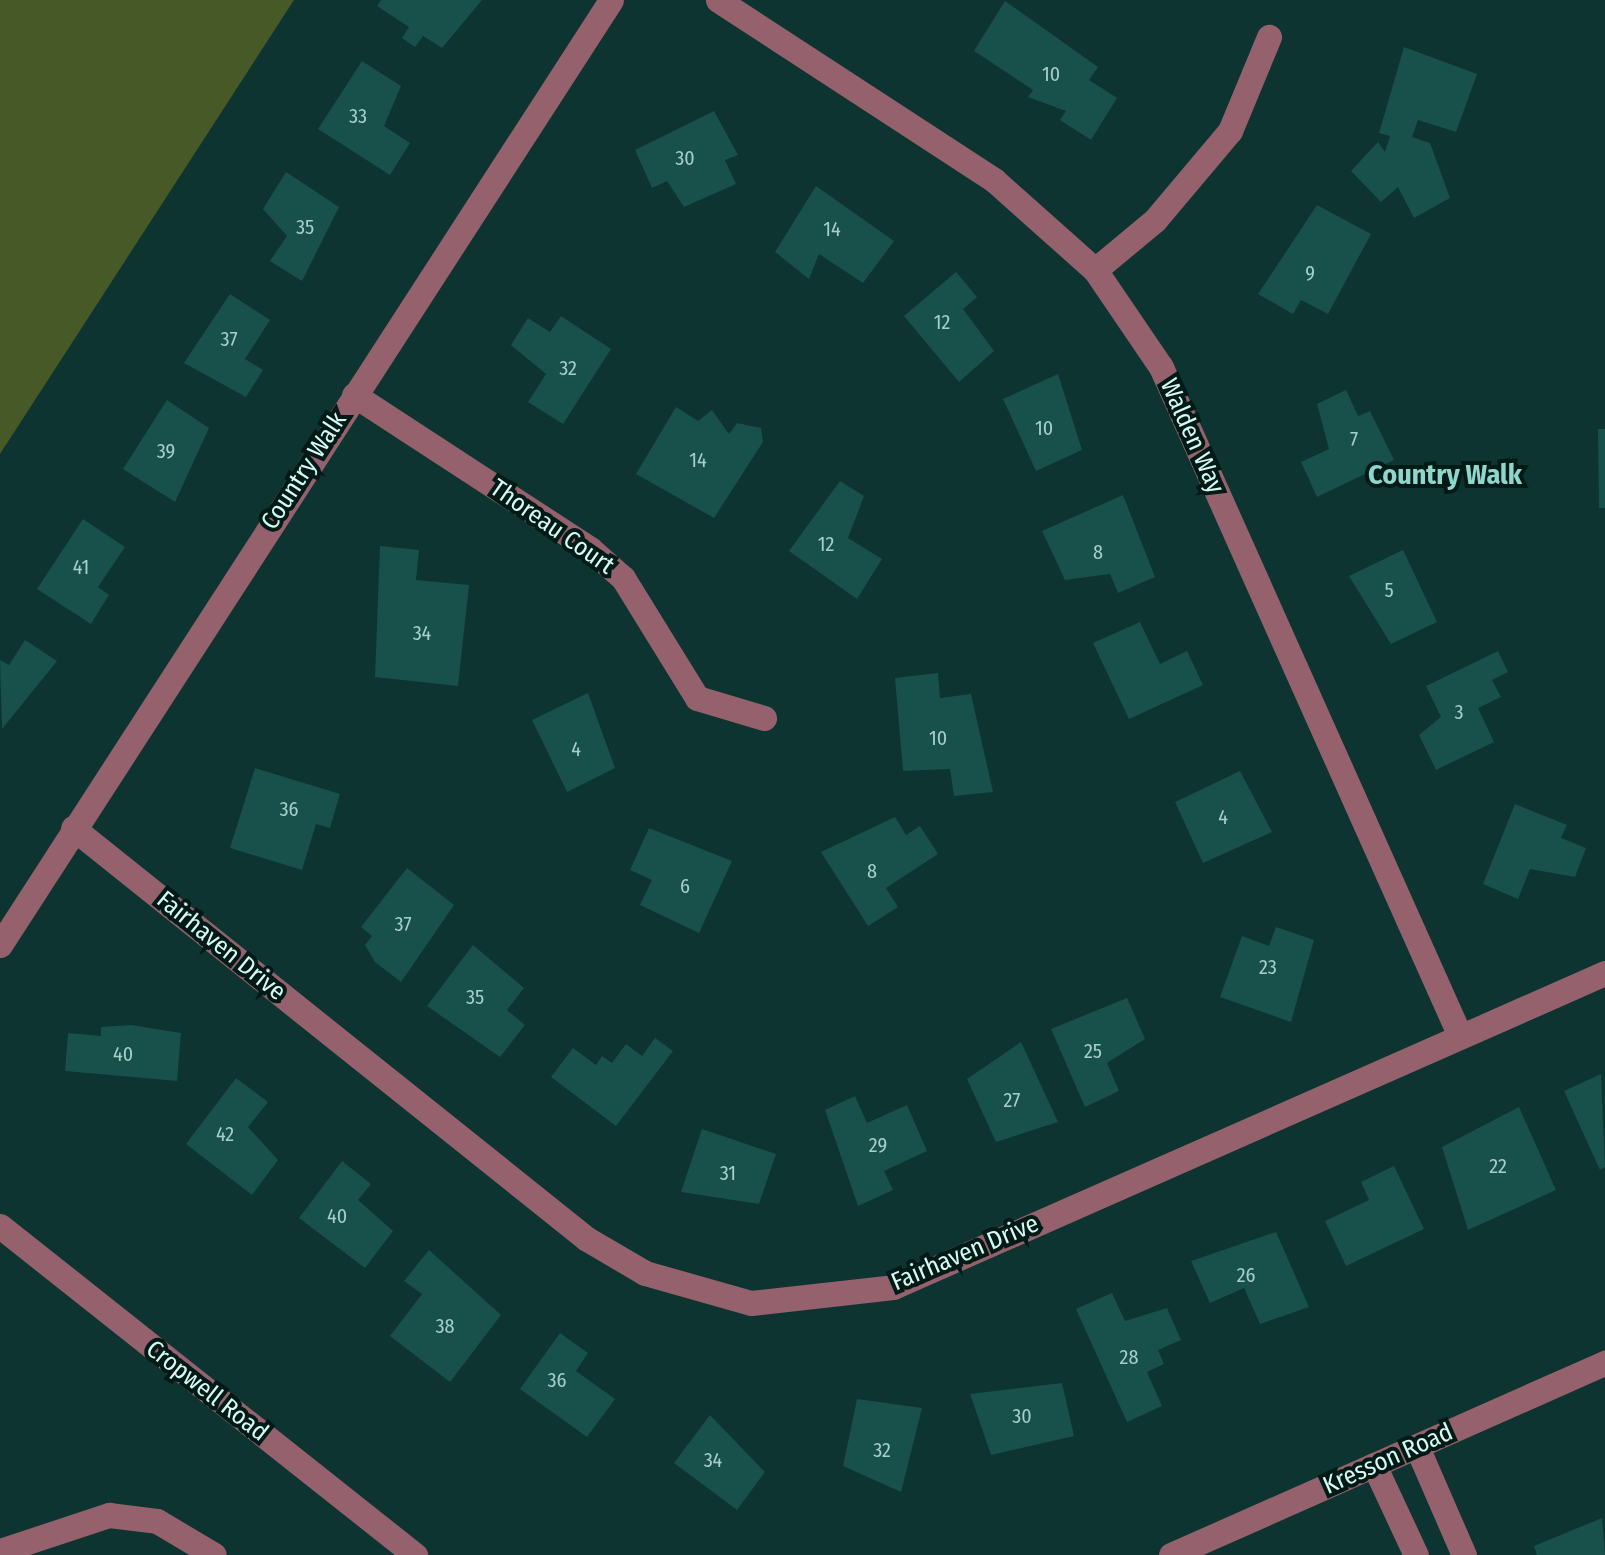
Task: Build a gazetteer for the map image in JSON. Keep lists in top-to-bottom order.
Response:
{
  "streets": {
    "street": [
      "Walden Way",
      "Country Walk",
      "Thoreau Court",
      "Fairhaven Drive",
      "Cropwell Road",
      "Kresson Road"
    ]
  },
  "crossings": [
    ["Walden Way", "Fairhaven Drive"],
    ["Country Walk", "Thoreau Court"],
    ["Country Walk", "Fairhaven Drive"]
  ],
  "districts": ["Country Walk"],
  "house_numbers": [
    "10",
    "33",
    "30",
    "35",
    "14",
    "9",
    "12",
    "37",
    "32",
    "10",
    "7",
    "39",
    "14",
    "12",
    "8",
    "41",
    "5",
    "34",
    "3",
    "10",
    "4",
    "36",
    "4",
    "8",
    "6",
    "37",
    "23",
    "35",
    "25",
    "40",
    "27",
    "42",
    "29",
    "22",
    "31",
    "40",
    "26",
    "38",
    "28",
    "36",
    "30",
    "32",
    "34"
  ]
}
